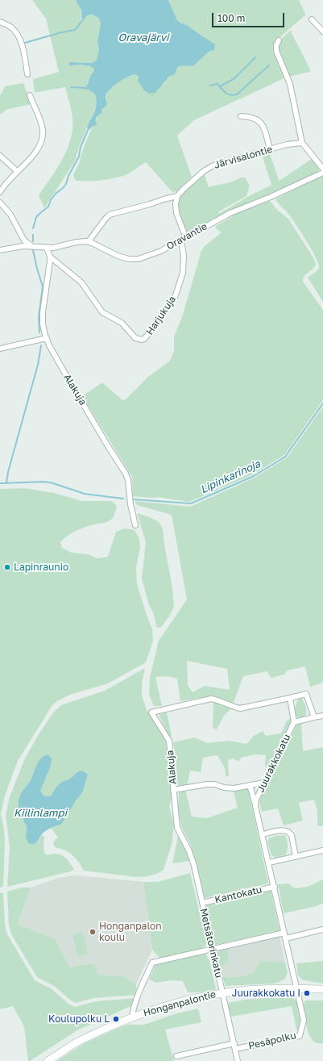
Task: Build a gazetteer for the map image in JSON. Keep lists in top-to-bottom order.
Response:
{
  "streets": {
    "street": [
      "Järvisalontie",
      "Oravantie",
      "Harjukuja",
      "Alakuja",
      "Juurakkokatu",
      "Kantokatu",
      "Metsätorinkatu",
      "Honganpalontie",
      "Pesäpolku"
    ]
  },
  "crossings": [
    ["Oravantie", "Harjukuja"],
    ["Harjukuja", "Alakuja"],
    ["Alakuja", "Metsätorinkatu"],
    ["Kantokatu", "Metsätorinkatu"],
    ["Metsätorinkatu", "Honganpalontie"],
    ["Metsätorinkatu", "Pesäpolku"],
    ["Honganpalontie", "Pesäpolku"]
  ],
  "water": ["Oravajärvi", "Lipinkarinoja", "Kiilinlampi"],
  "places": [
    "Lapinraunio",
    "Honganpalon koulu",
    "Juurakkokatu I",
    "Koulupolku L"
  ],
  "scale_bar": "100 m"
}
